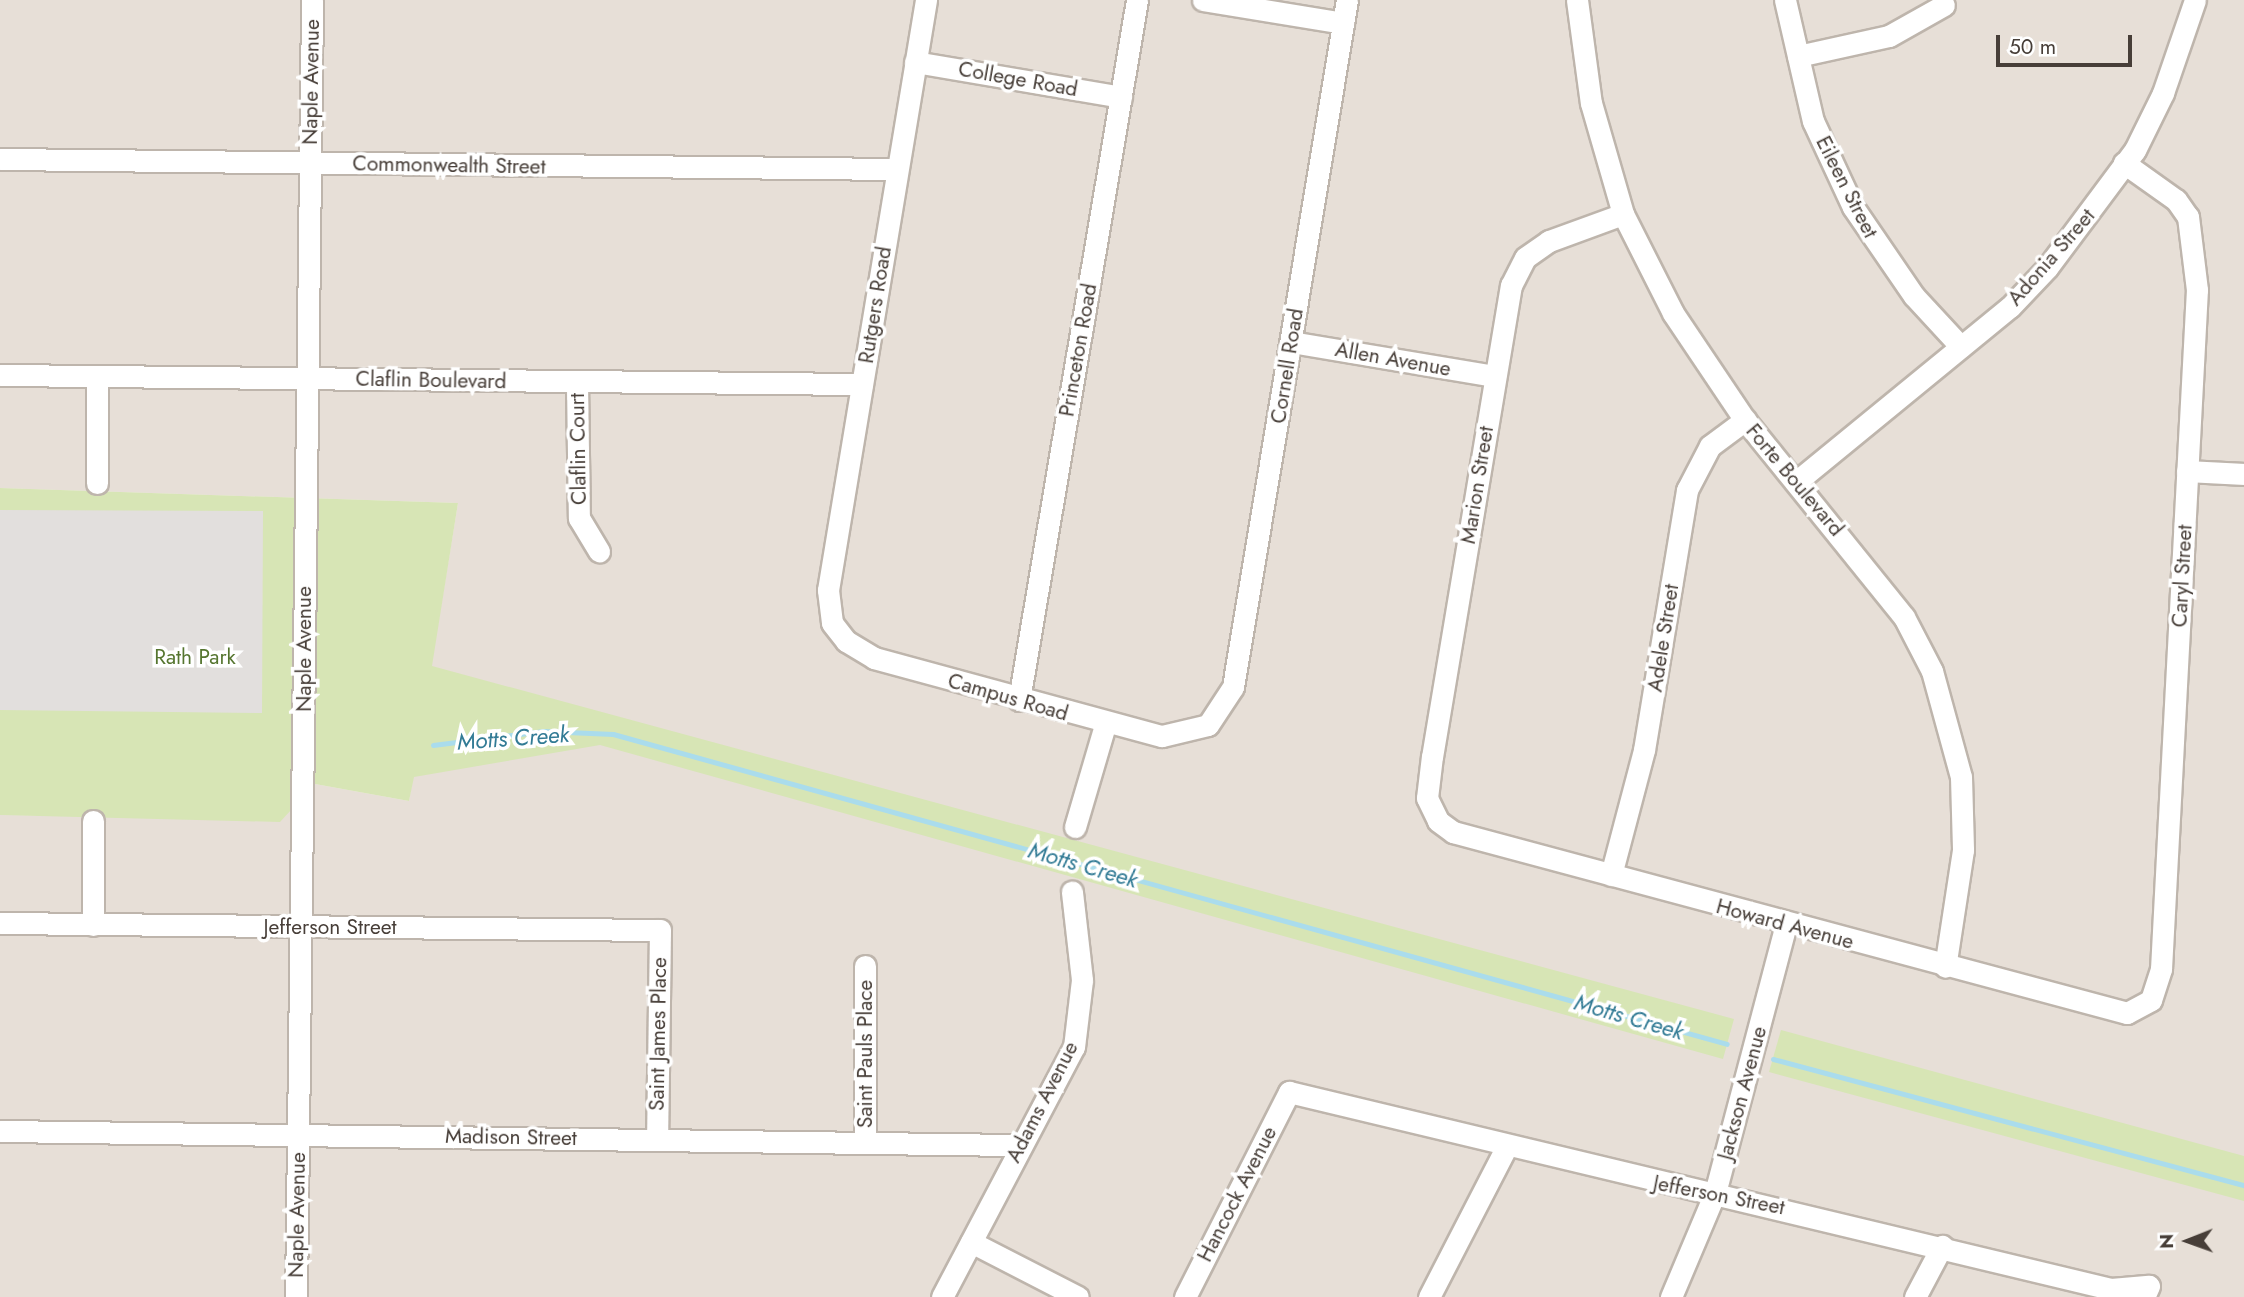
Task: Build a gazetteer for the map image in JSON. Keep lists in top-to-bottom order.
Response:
{
  "streets": {
    "street": [
      "College Road",
      "Naple Avenue",
      "Commonwealth Street",
      "Eileen Street",
      "Adonia Street",
      "Rutgers Road",
      "Princeton Road",
      "Allen Avenue",
      "Cornell Road",
      "Claflin Boulevard",
      "Claflin Court",
      "Forte Boulevard",
      "Marion Street",
      "Caryl Street",
      "Adele Street",
      "Campus Road",
      "Howard Avenue",
      "Jefferson Street",
      "Saint James Place",
      "Saint Pauls Place",
      "Jackson Avenue",
      "Adams Avenue",
      "Madison Street",
      "Hancock Avenue"
    ]
  },
  "crossings": [
    ["College Road", "Rutgers Road"],
    ["College Road", "Princeton Road"],
    ["Naple Avenue", "Commonwealth Street"],
    ["Naple Avenue", "Claflin Boulevard"],
    ["Naple Avenue", "Jefferson Street"],
    ["Naple Avenue", "Madison Street"],
    ["Commonwealth Street", "Rutgers Road"],
    ["Eileen Street", "Adonia Street"],
    ["Adonia Street", "Forte Boulevard"],
    ["Adonia Street", "Caryl Street"],
    ["Rutgers Road", "Claflin Boulevard"],
    ["Rutgers Road", "Campus Road"],
    ["Princeton Road", "Campus Road"],
    ["Allen Avenue", "Cornell Road"],
    ["Allen Avenue", "Marion Street"],
    ["Cornell Road", "Campus Road"],
    ["Claflin Boulevard", "Claflin Court"],
    ["Forte Boulevard", "Marion Street"],
    ["Forte Boulevard", "Adele Street"],
    ["Forte Boulevard", "Howard Avenue"],
    ["Marion Street", "Howard Avenue"],
    ["Caryl Street", "Howard Avenue"],
    ["Adele Street", "Howard Avenue"],
    ["Howard Avenue", "Jackson Avenue"],
    ["Jefferson Street", "Saint James Place"],
    ["Jefferson Street", "Jackson Avenue"],
    ["Jefferson Street", "Hancock Avenue"],
    ["Saint James Place", "Madison Street"],
    ["Saint Pauls Place", "Madison Street"],
    ["Adams Avenue", "Madison Street"]
  ],
  "water": ["Motts Creek"],
  "parks": ["Rath Park"],
  "scale_bar": "50 m",
  "north": "left"
}
